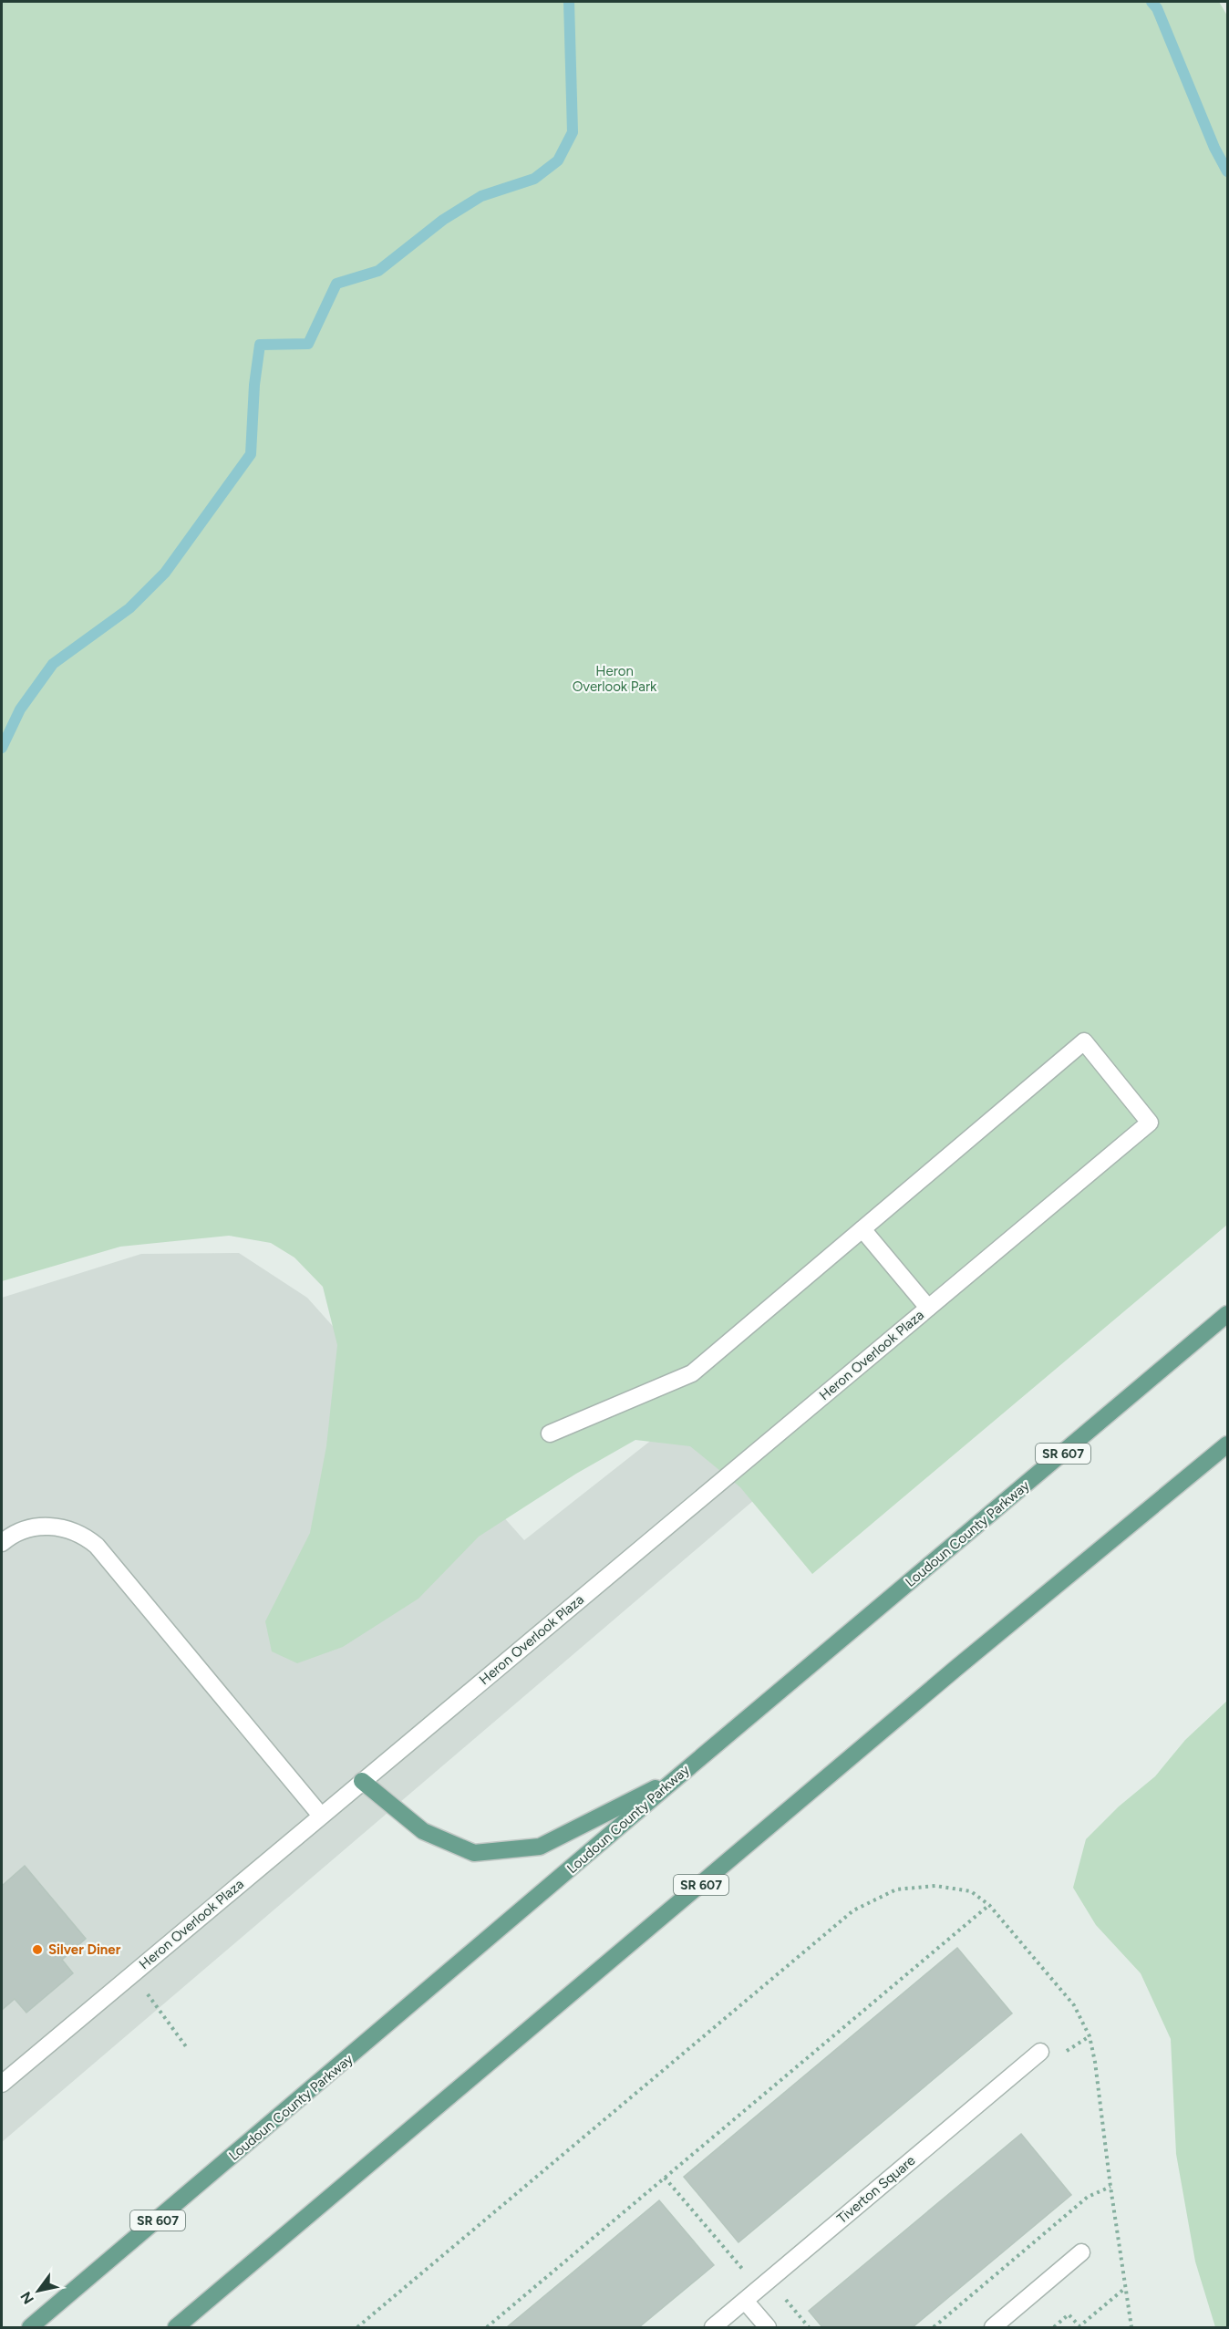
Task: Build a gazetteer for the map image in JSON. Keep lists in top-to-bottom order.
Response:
{
  "streets": {
    "main road": ["SR 607", "Loudoun County Parkway"],
    "street": ["Heron Overlook Plaza", "Tiverton Square"]
  },
  "parks": ["Heron Overlook Park"],
  "places": ["Silver Diner"],
  "north": "bottom left"
}
